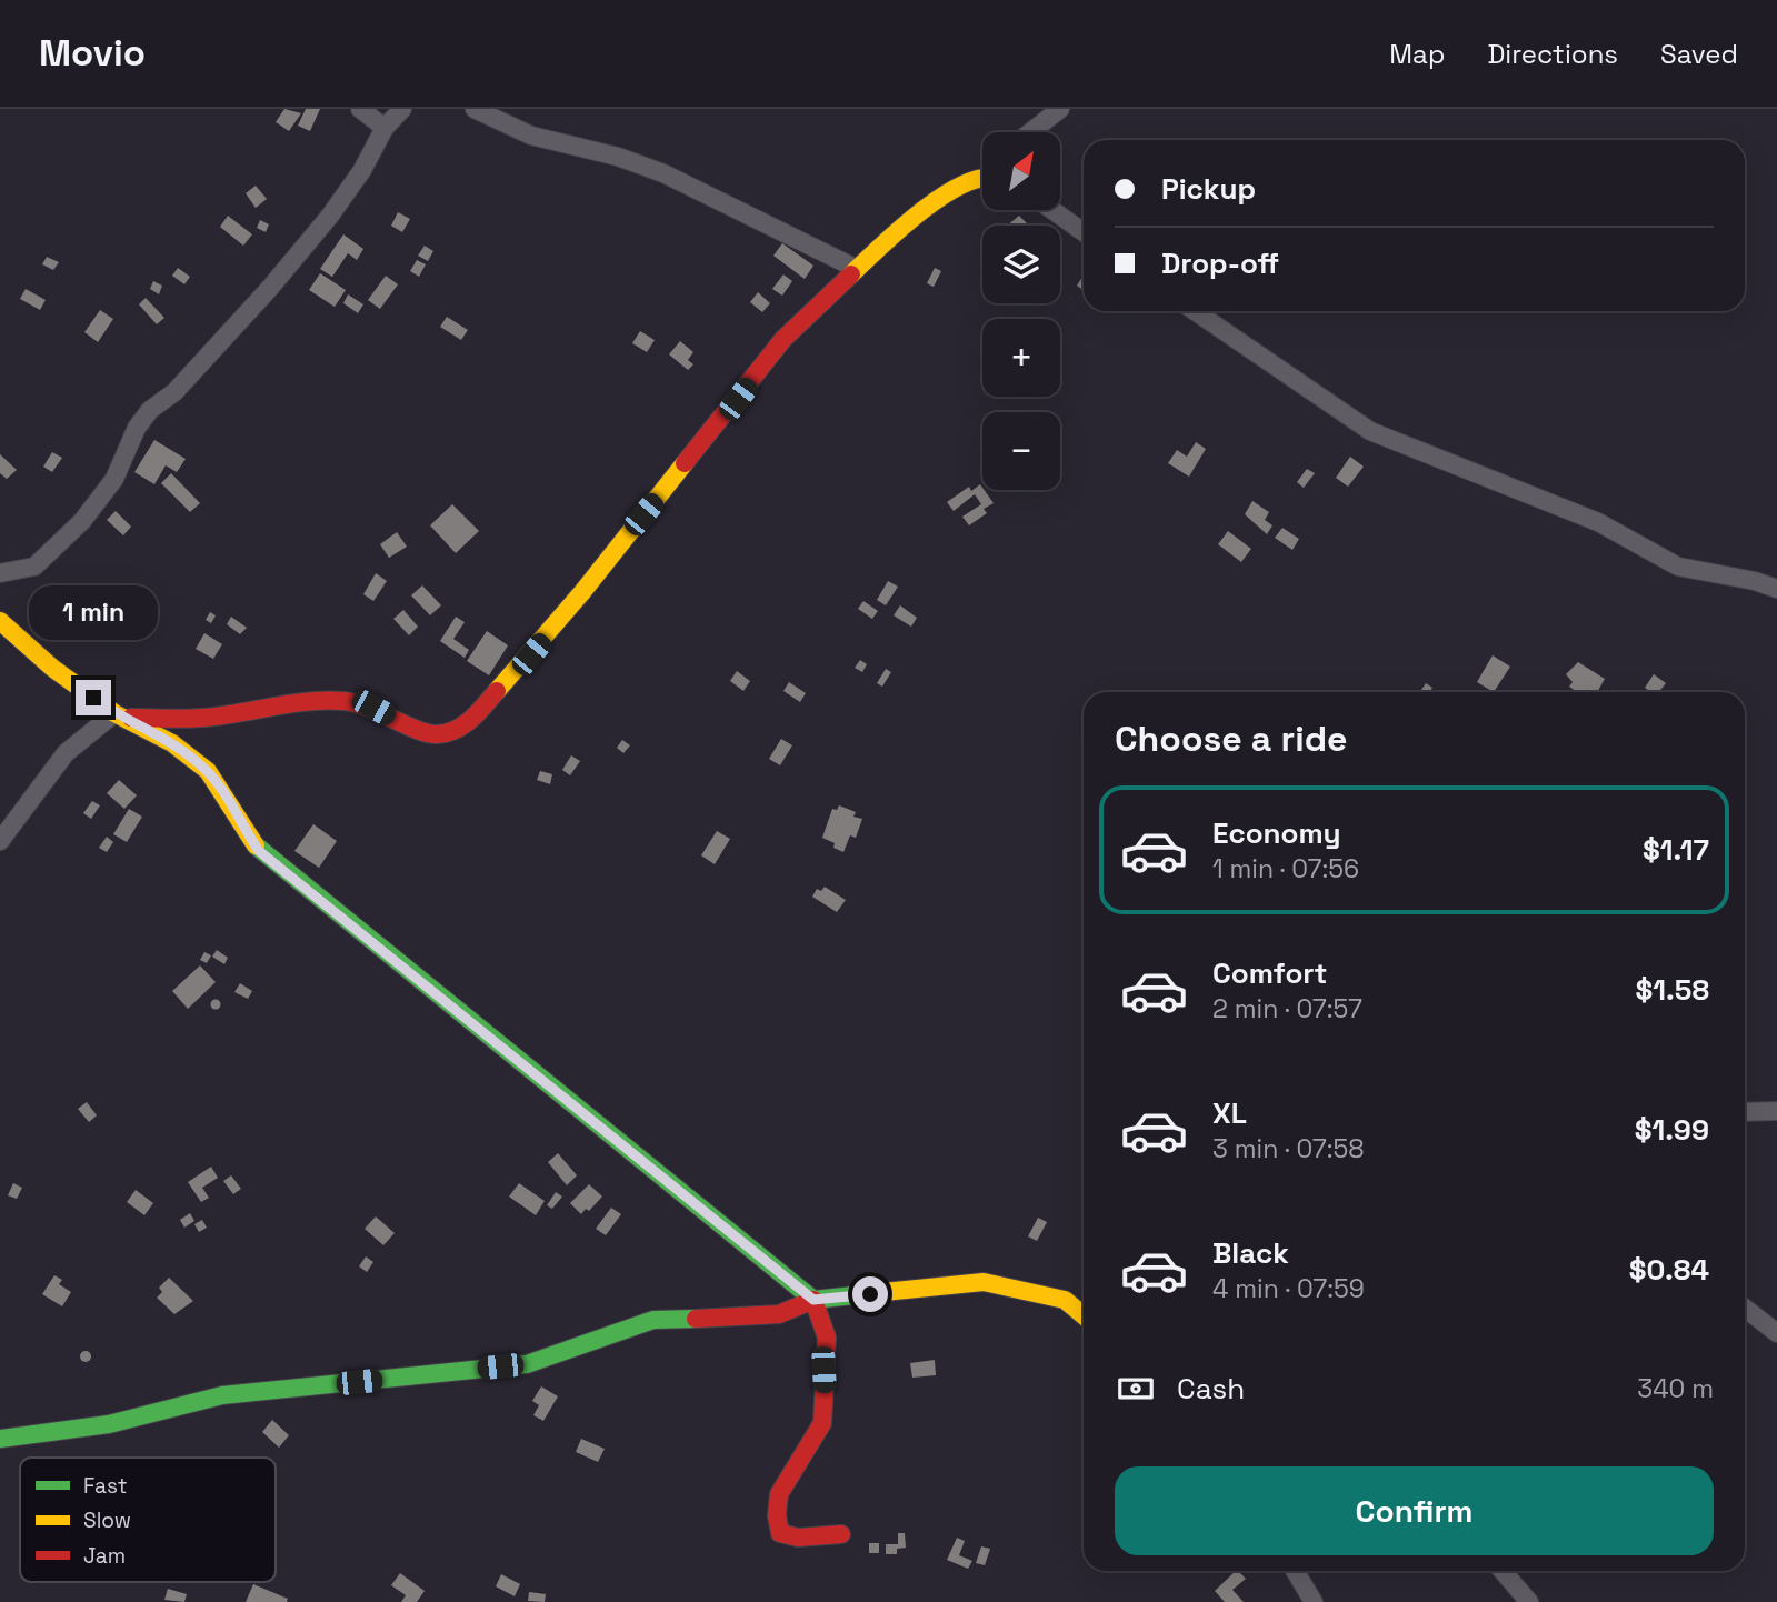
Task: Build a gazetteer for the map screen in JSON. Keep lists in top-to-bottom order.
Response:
{
  "legend": ["Fast", "Slow", "Jam"],
  "north": "top right",
  "page": {
    "header": "Movio",
    "nav": ["Map", "Directions", "Saved"],
    "map_buttons": ["+", "−"],
    "banner": ["Pickup", "Drop-off"],
    "bubble": "1 min",
    "heading": "Choose a ride",
    "list": [
      {
        "name": "Economy",
        "note": "1 min · 07:56",
        "value": "$1.17"
      },
      {
        "name": "Comfort",
        "note": "2 min · 07:57",
        "value": "$1.58"
      },
      {
        "name": "XL",
        "note": "3 min · 07:58",
        "value": "$1.99"
      },
      {
        "name": "Black",
        "note": "4 min · 07:59",
        "value": "$0.84"
      }
    ],
    "pay": ["Cash", "340 m"],
    "buttons": "Confirm"
  }
}
